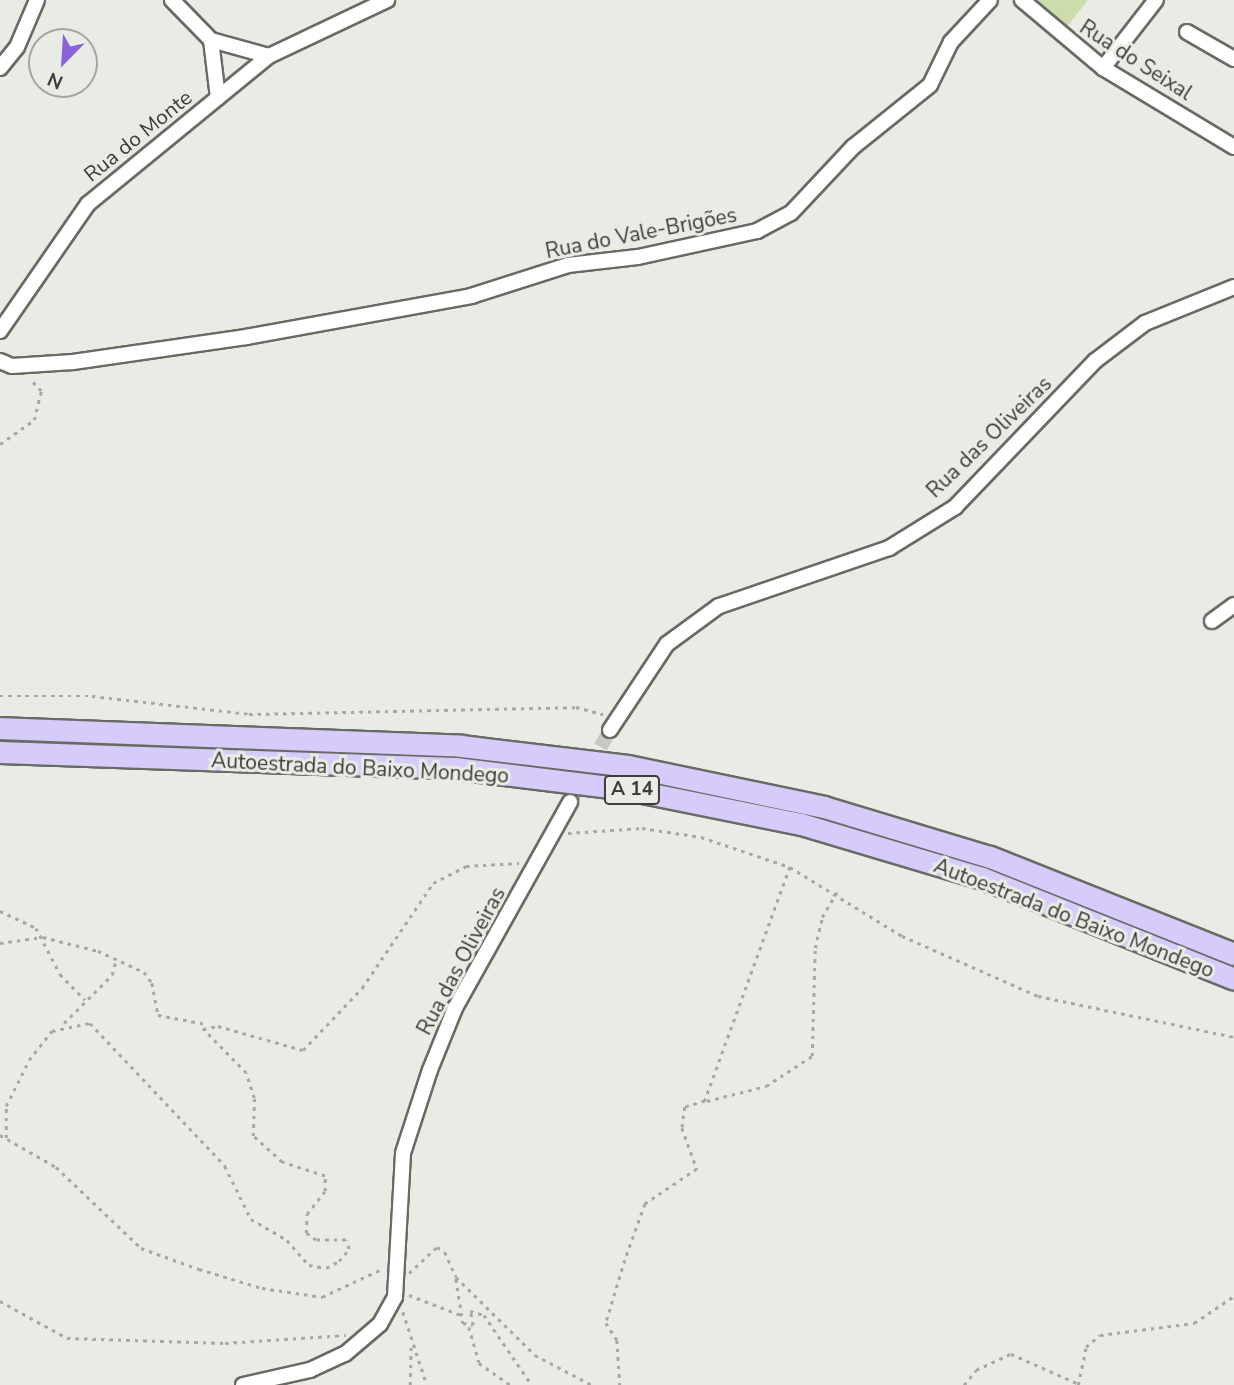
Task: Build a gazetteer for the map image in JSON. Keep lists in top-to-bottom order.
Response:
{
  "streets": {
    "highway": ["Autoestrada do Baixo Mondego", "A 14"],
    "street": [
      "Rua do Seixal",
      "Rua do Monte",
      "Rua do Vale-Brigões",
      "Rua das Oliveiras"
    ]
  },
  "north": "bottom left"
}
